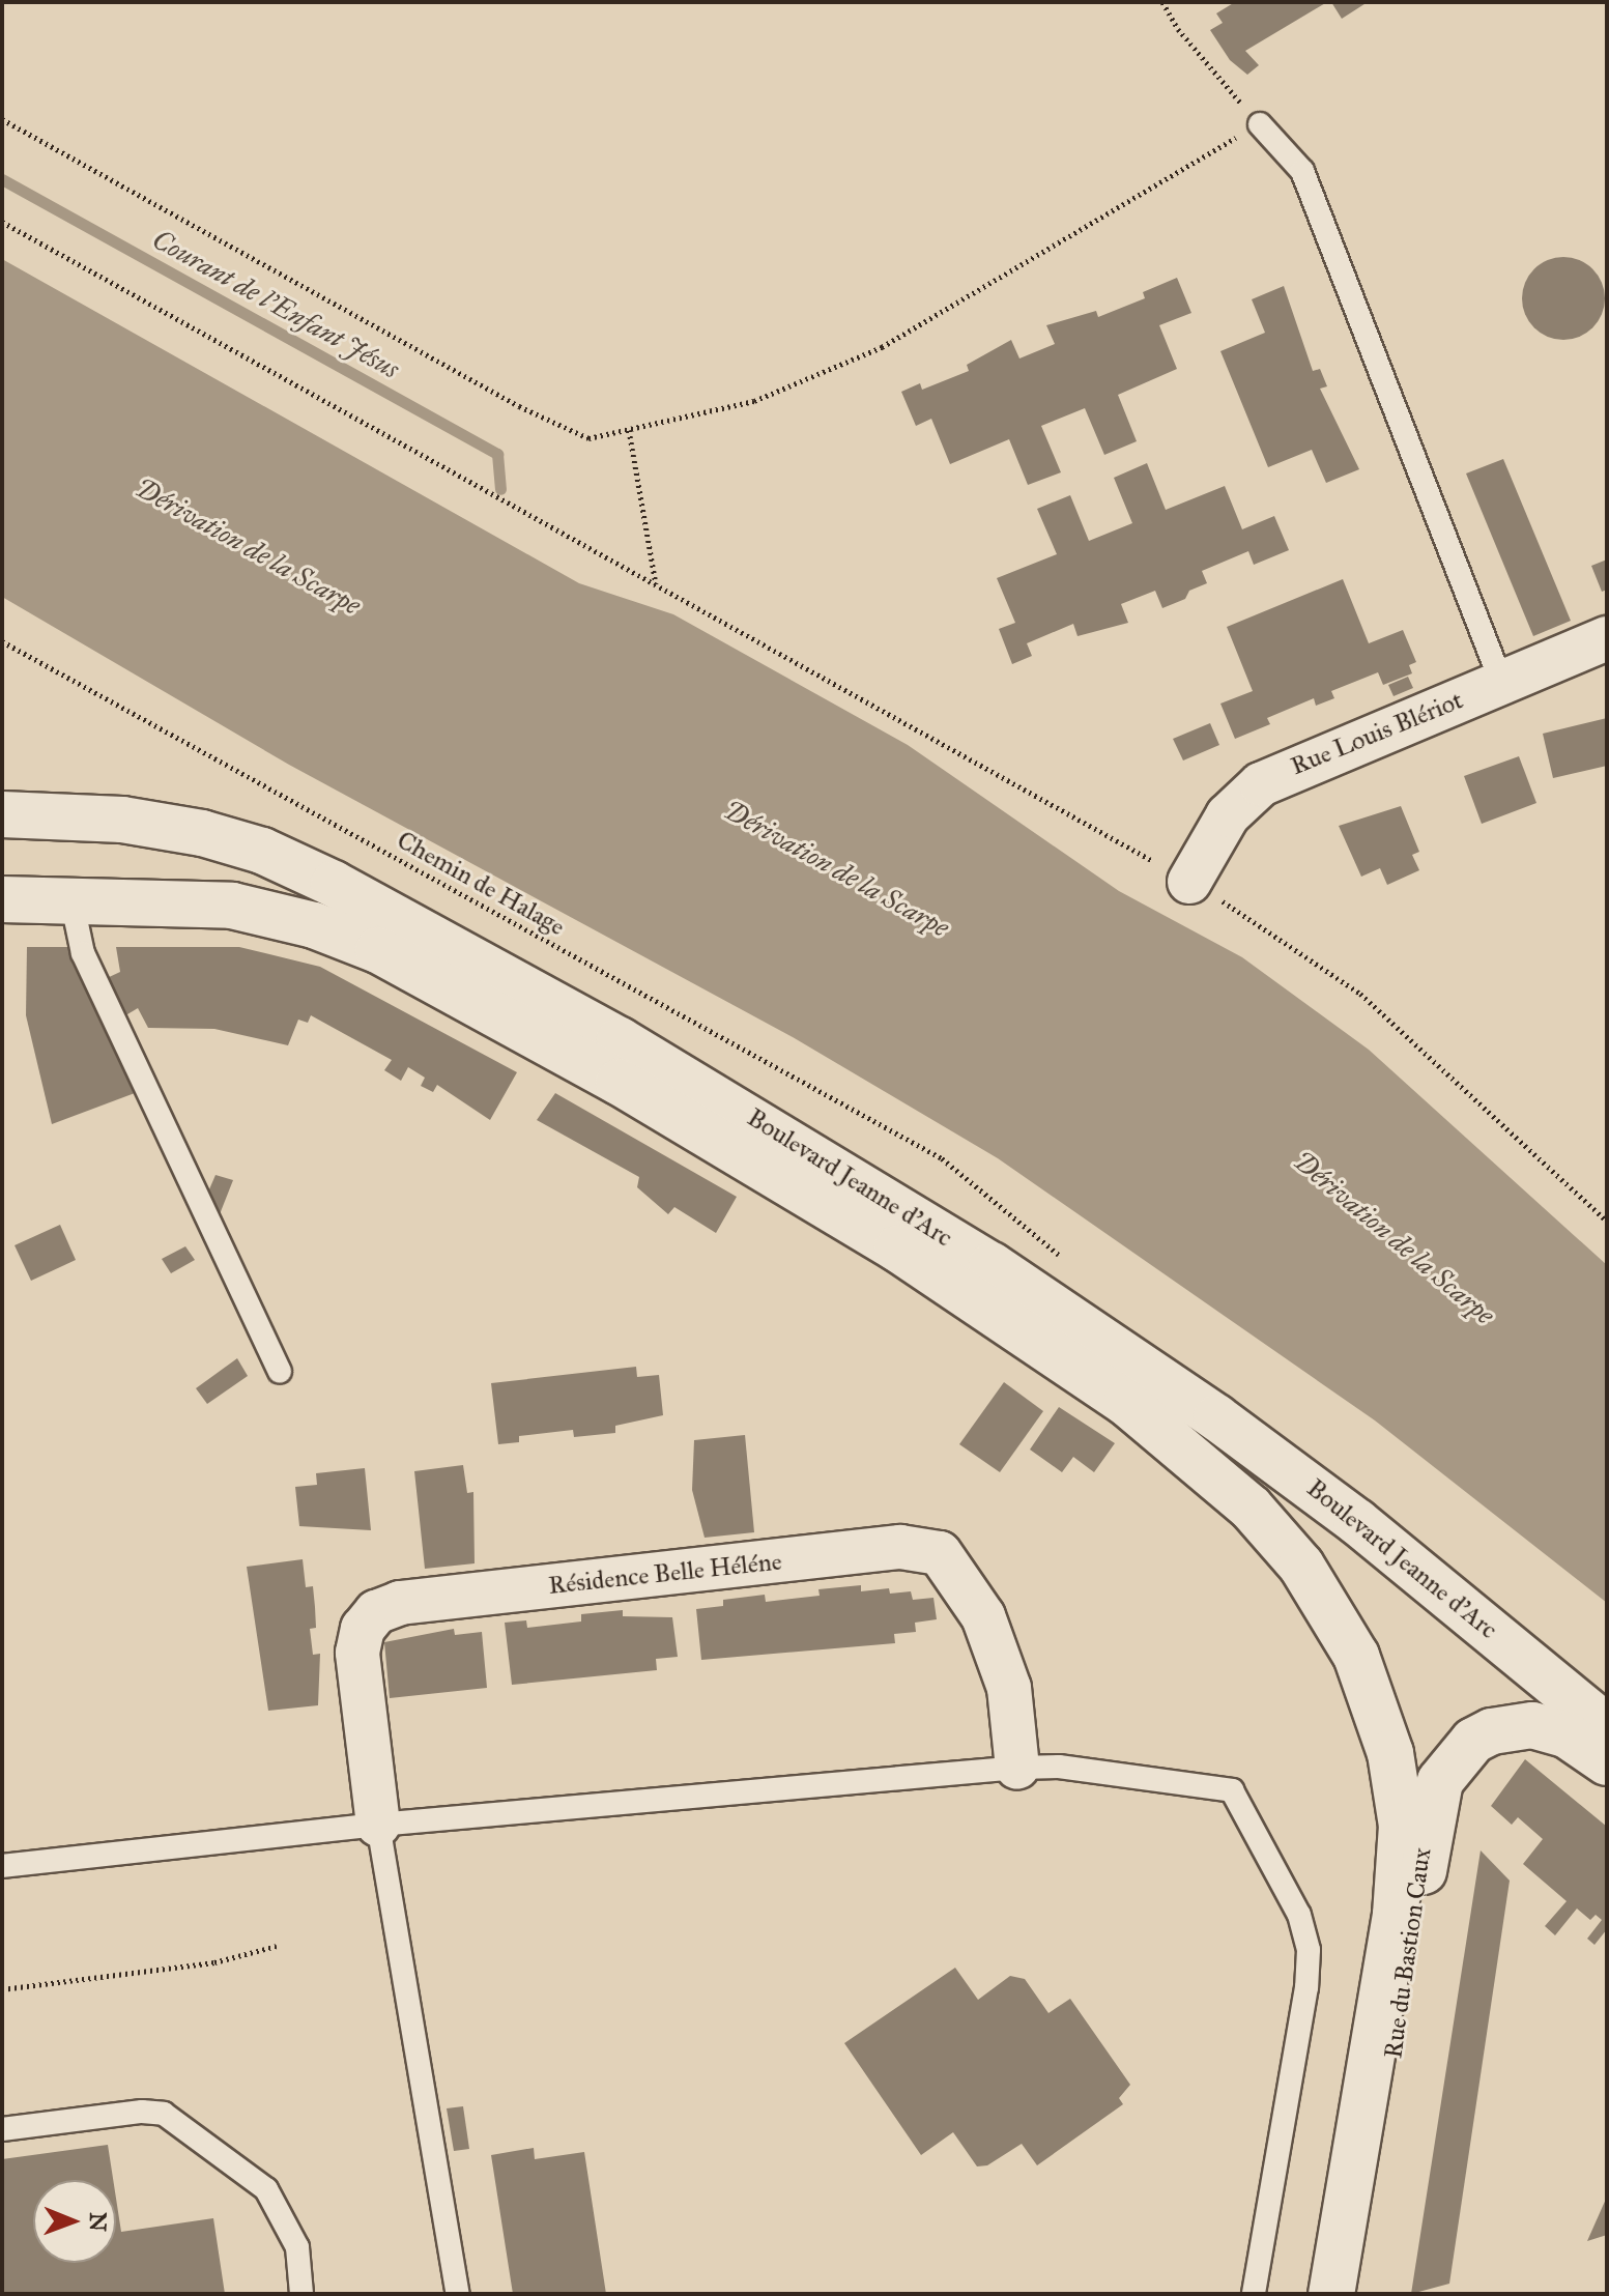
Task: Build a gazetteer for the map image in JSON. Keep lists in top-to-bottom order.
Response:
{
  "streets": {
    "main road": ["Boulevard Jeanne d'Arc", "Rue du Bastion Caux"],
    "street": ["Rue Louis Blériot", "Résidence Belle Héléne"],
    "path": ["Chemin de Halage"]
  },
  "crossings": [
    ["Boulevard Jeanne d'Arc", "Rue du Bastion Caux"]
  ],
  "water": ["Courant de l'Enfant Jésus", "Dérivation de la Scarpe"],
  "north": "right"
}
